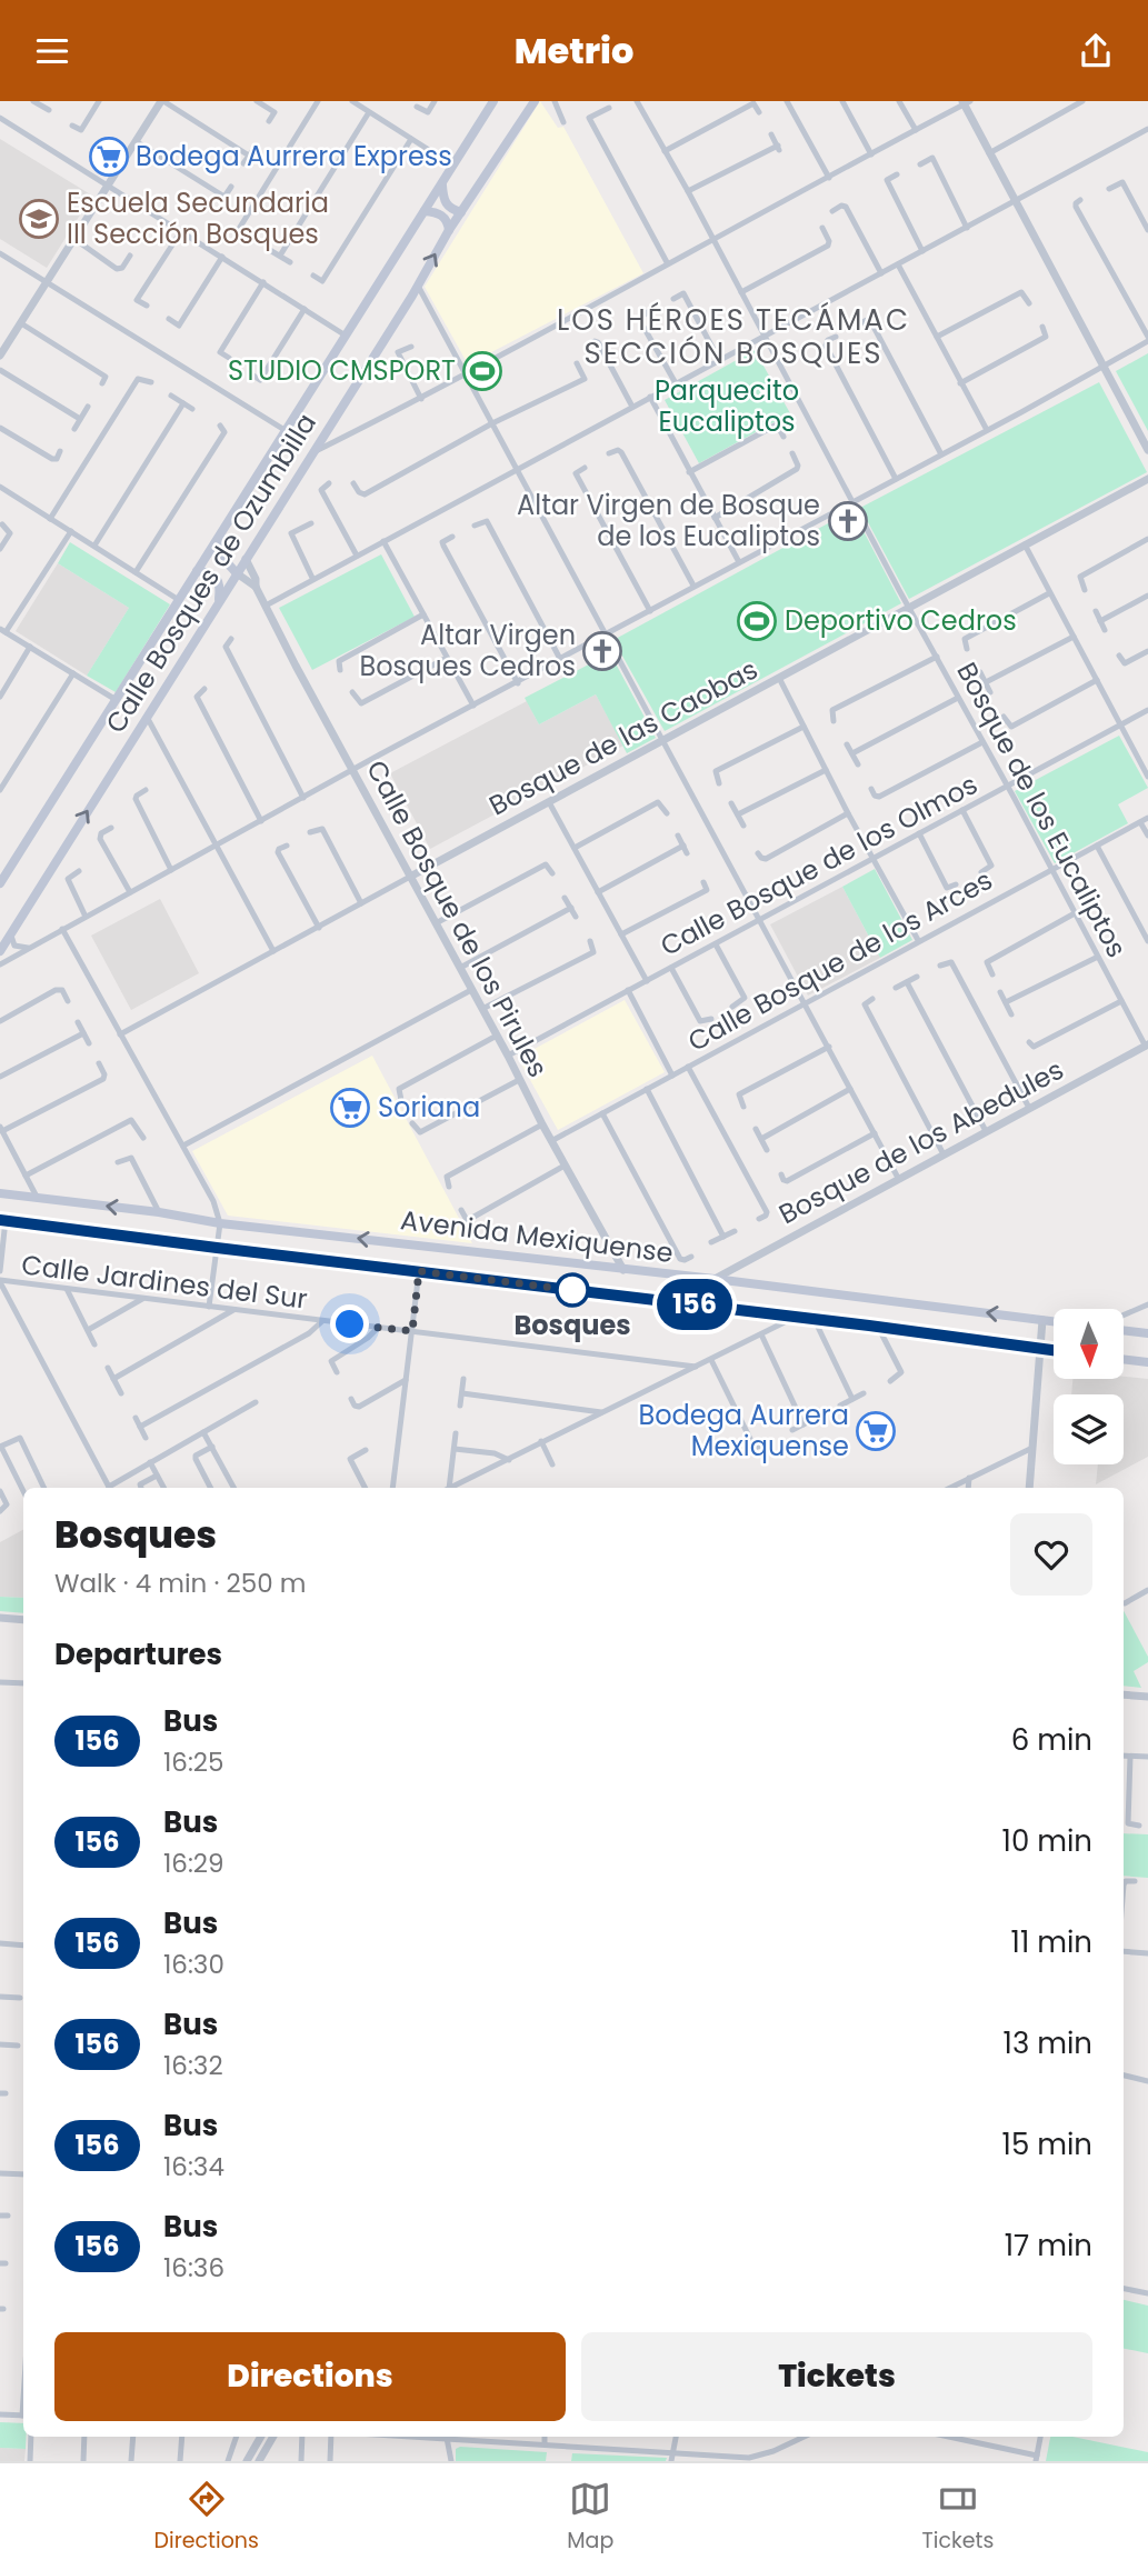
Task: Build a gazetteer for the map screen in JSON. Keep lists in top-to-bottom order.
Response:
{
  "streets": {
    "main road": ["Calle Bosques de Ozumbilla", "Avenida Mexiquense"],
    "street": [
      "Bosque de las Caobas",
      "Bosque de los Eucaliptos",
      "Calle Bosque de los Olmos",
      "Calle Bosque de los Pirules",
      "Calle Bosque de los Arces",
      "Bosque de los Abedules",
      "Calle Jardines del Sur"
    ]
  },
  "crossings": [
    ["Calle Bosques de Ozumbilla", "Calle Bosque de los Pirules"],
    ["Bosque de las Caobas", "Bosque de los Eucaliptos"],
    ["Bosque de las Caobas", "Calle Bosque de los Pirules"],
    ["Bosque de los Eucaliptos", "Calle Bosque de los Olmos"],
    ["Bosque de los Eucaliptos", "Calle Bosque de los Arces"],
    ["Bosque de los Eucaliptos", "Bosque de los Abedules"],
    ["Calle Bosque de los Olmos", "Calle Bosque de los Pirules"],
    ["Calle Bosque de los Pirules", "Calle Bosque de los Arces"],
    ["Calle Bosque de los Pirules", "Avenida Mexiquense"],
    ["Bosque de los Abedules", "Avenida Mexiquense"]
  ],
  "districts": ["LOS HÉROES TECÁMAC SECCIÓN BOSQUES"],
  "parks": ["Parquecito Eucaliptos"],
  "places": {
    "supermarket": ["Bodega Aurrera Express", "Soriana", "Bodega Aurrera Mexiquense"],
    "school or university": ["Escuela Secundaria III Sección Bosques"],
    "sports": ["STUDIO CMSPORT", "Deportivo Cedros"],
    "church": ["Altar Virgen de Bosque de los Eucaliptos", "Altar Virgen Bosques Cedros"],
    "other": ["Bosques"]
  },
  "lines": ["bus line 156"],
  "north": "bottom",
  "page": {
    "header": "Metrio",
    "on_map": "156",
    "heading": [
      ["Bosques", "Walk · 4 min · 250 m"],
      "Departures"
    ],
    "list": [
      {
        "mark": "156",
        "name": "Bus",
        "note": "16:25",
        "value": "6 min"
      },
      {
        "mark": "156",
        "name": "Bus",
        "note": "16:29",
        "value": "10 min"
      },
      {
        "mark": "156",
        "name": "Bus",
        "note": "16:30",
        "value": "11 min"
      },
      {
        "mark": "156",
        "name": "Bus",
        "note": "16:32",
        "value": "13 min"
      },
      {
        "mark": "156",
        "name": "Bus",
        "note": "16:34",
        "value": "15 min"
      },
      {
        "mark": "156",
        "name": "Bus",
        "note": "16:36",
        "value": "17 min"
      }
    ],
    "buttons": ["Directions", "Tickets"],
    "tabs": ["Directions", "Map", "Tickets"]
  }
}
